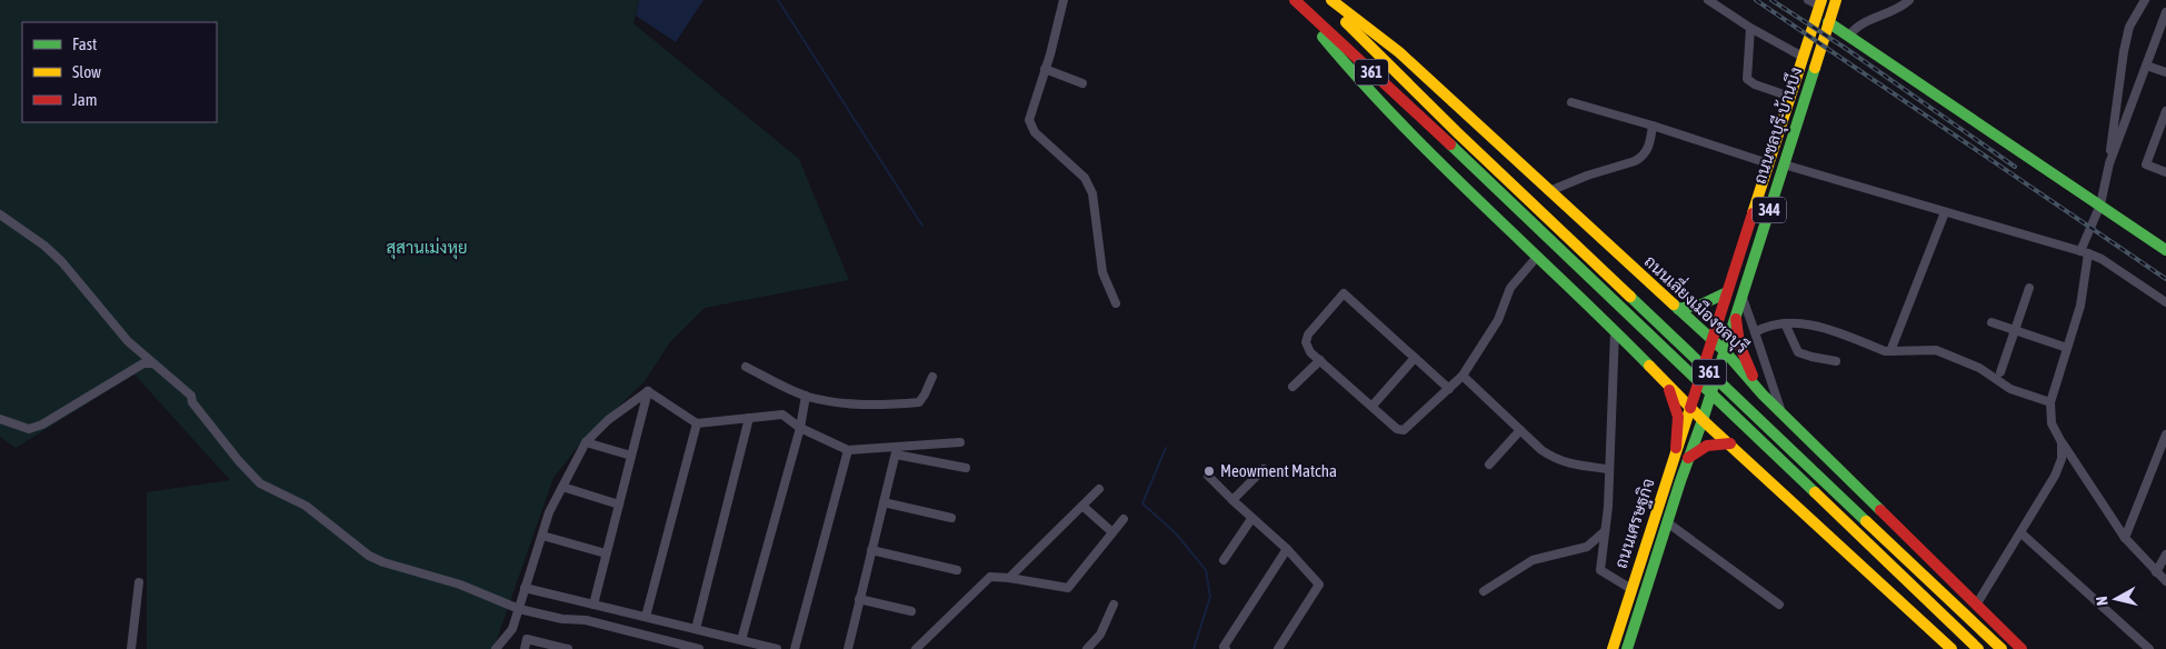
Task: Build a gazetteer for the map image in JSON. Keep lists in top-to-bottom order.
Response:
{
  "streets": {
    "main road": [
      "361",
      "ถนนชลบุรี-บ้านบึง",
      "344",
      "ถนนเลี่ยงเมืองชลบุรี",
      "ถนนเศรษฐกิจ"
    ]
  },
  "crossings": [
    ["361", "ถนนชลบุรี-บ้านบึง"],
    ["361", "ถนนเศรษฐกิจ"],
    ["ถนนชลบุรี-บ้านบึง", "ถนนเลี่ยงเมืองชลบุรี"],
    ["ถนนชลบุรี-บ้านบึง", "ถนนเศรษฐกิจ"]
  ],
  "parks": ["สุสานเม่งหุย"],
  "places": ["Meowment Matcha"],
  "legend": ["Fast", "Slow", "Jam"],
  "north": "left"
}
